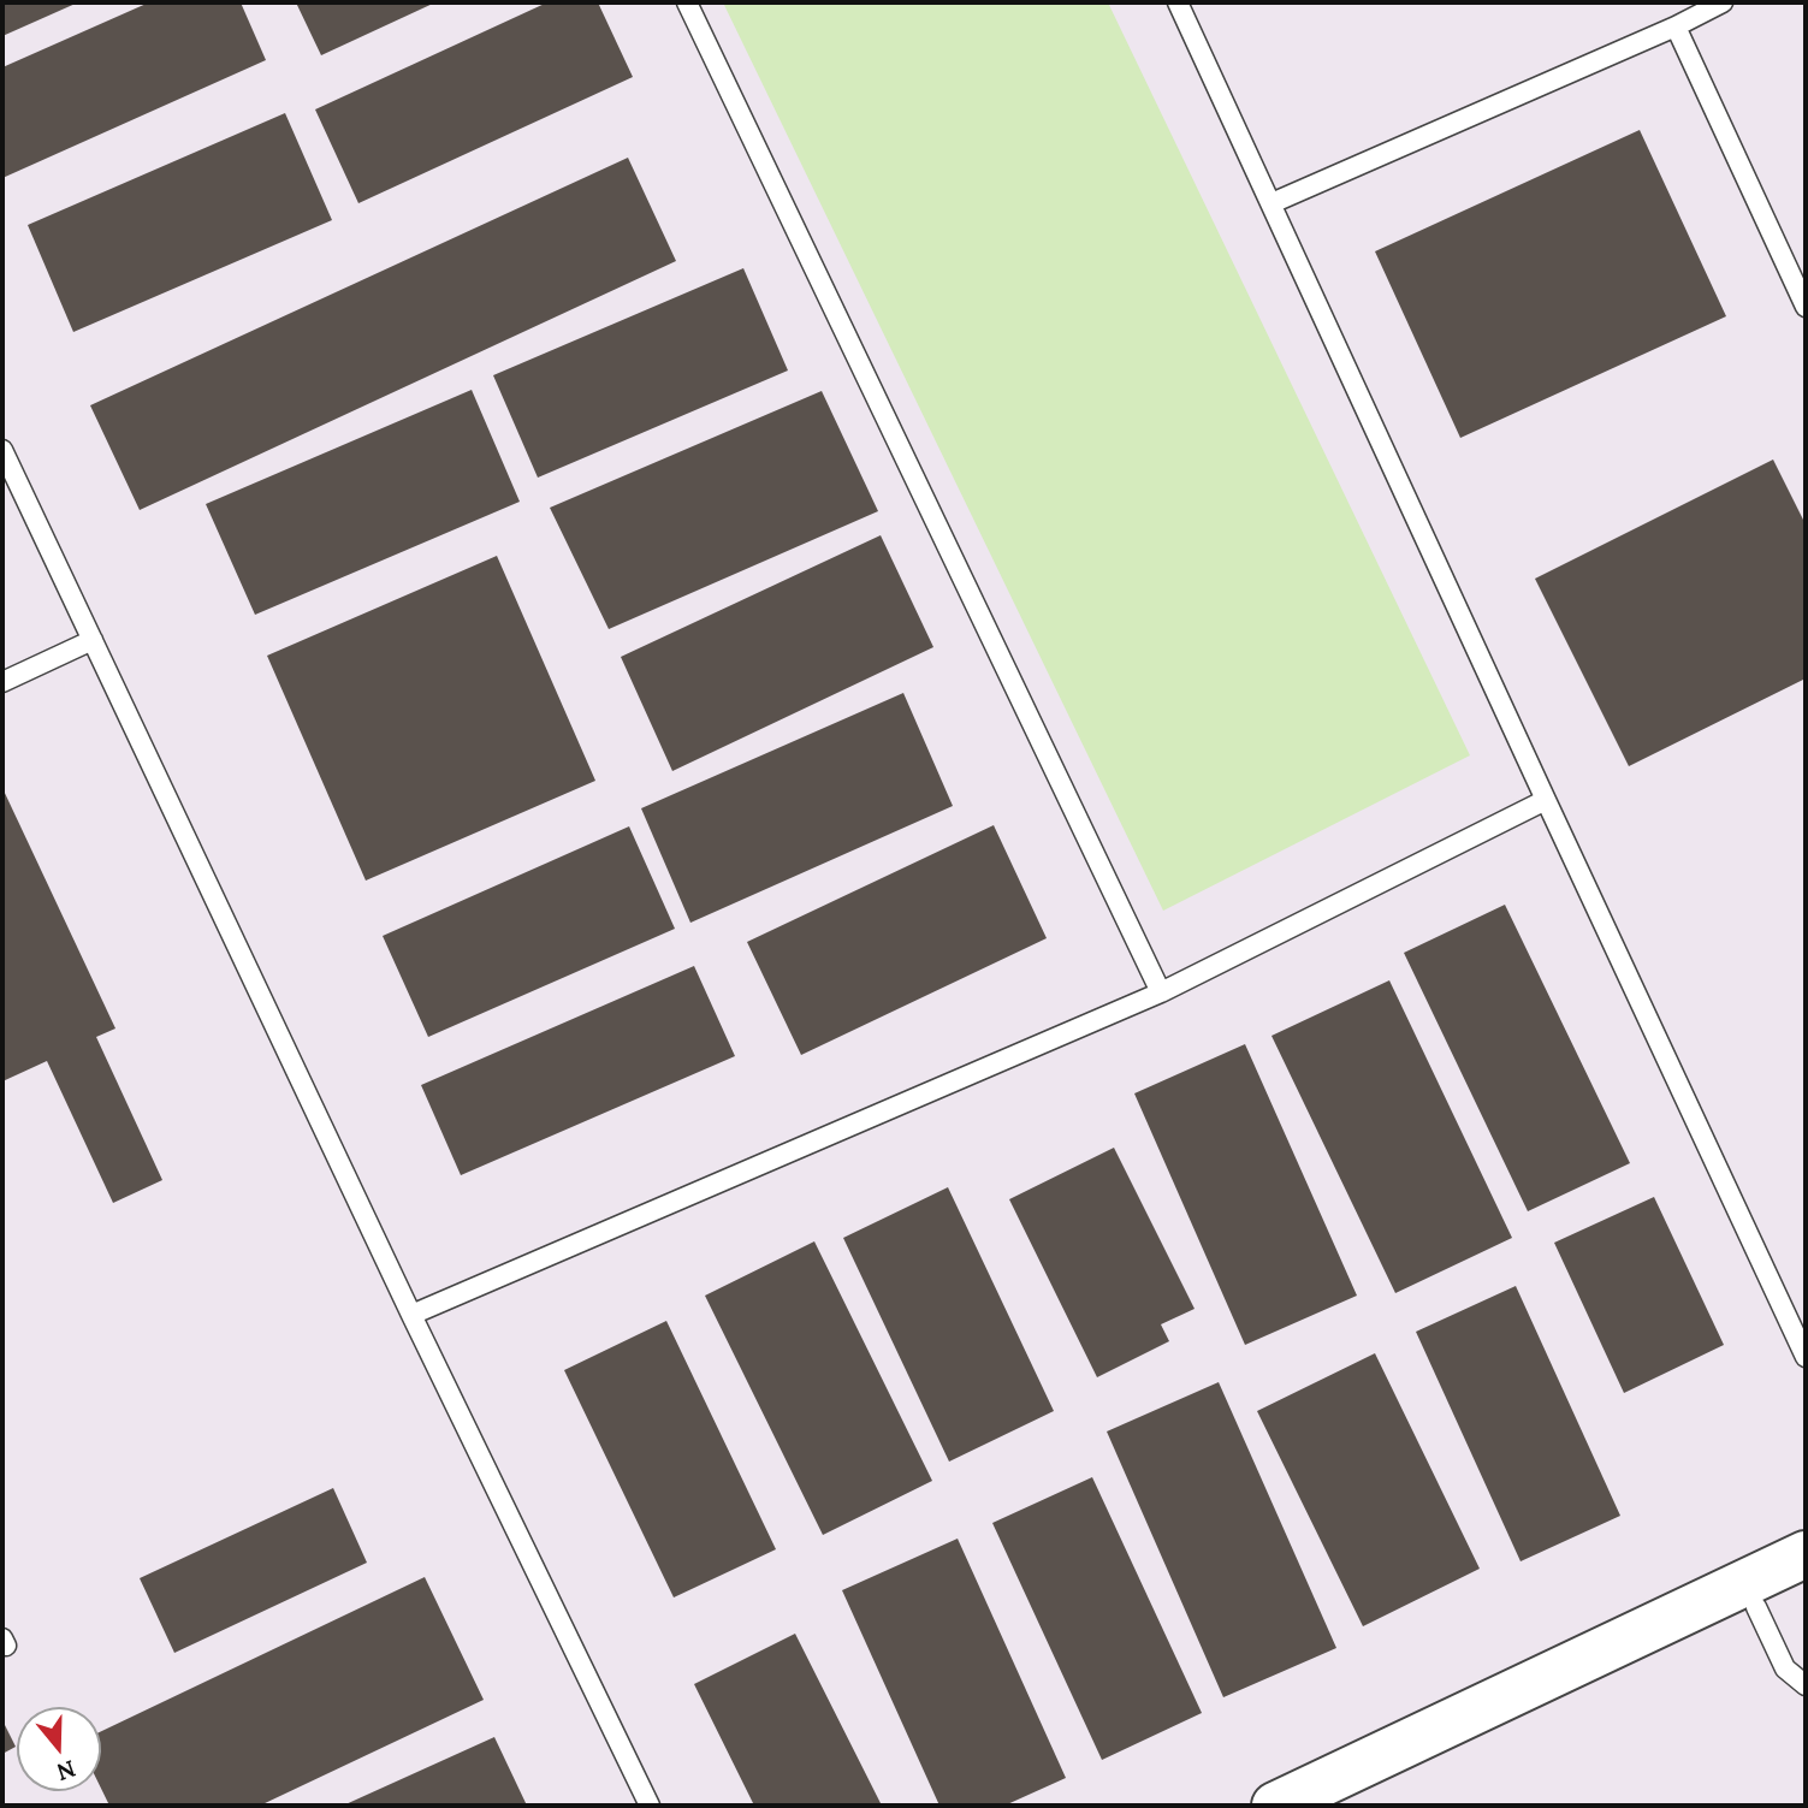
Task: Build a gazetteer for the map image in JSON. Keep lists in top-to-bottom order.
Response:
{
  "north": "bottom"
}
